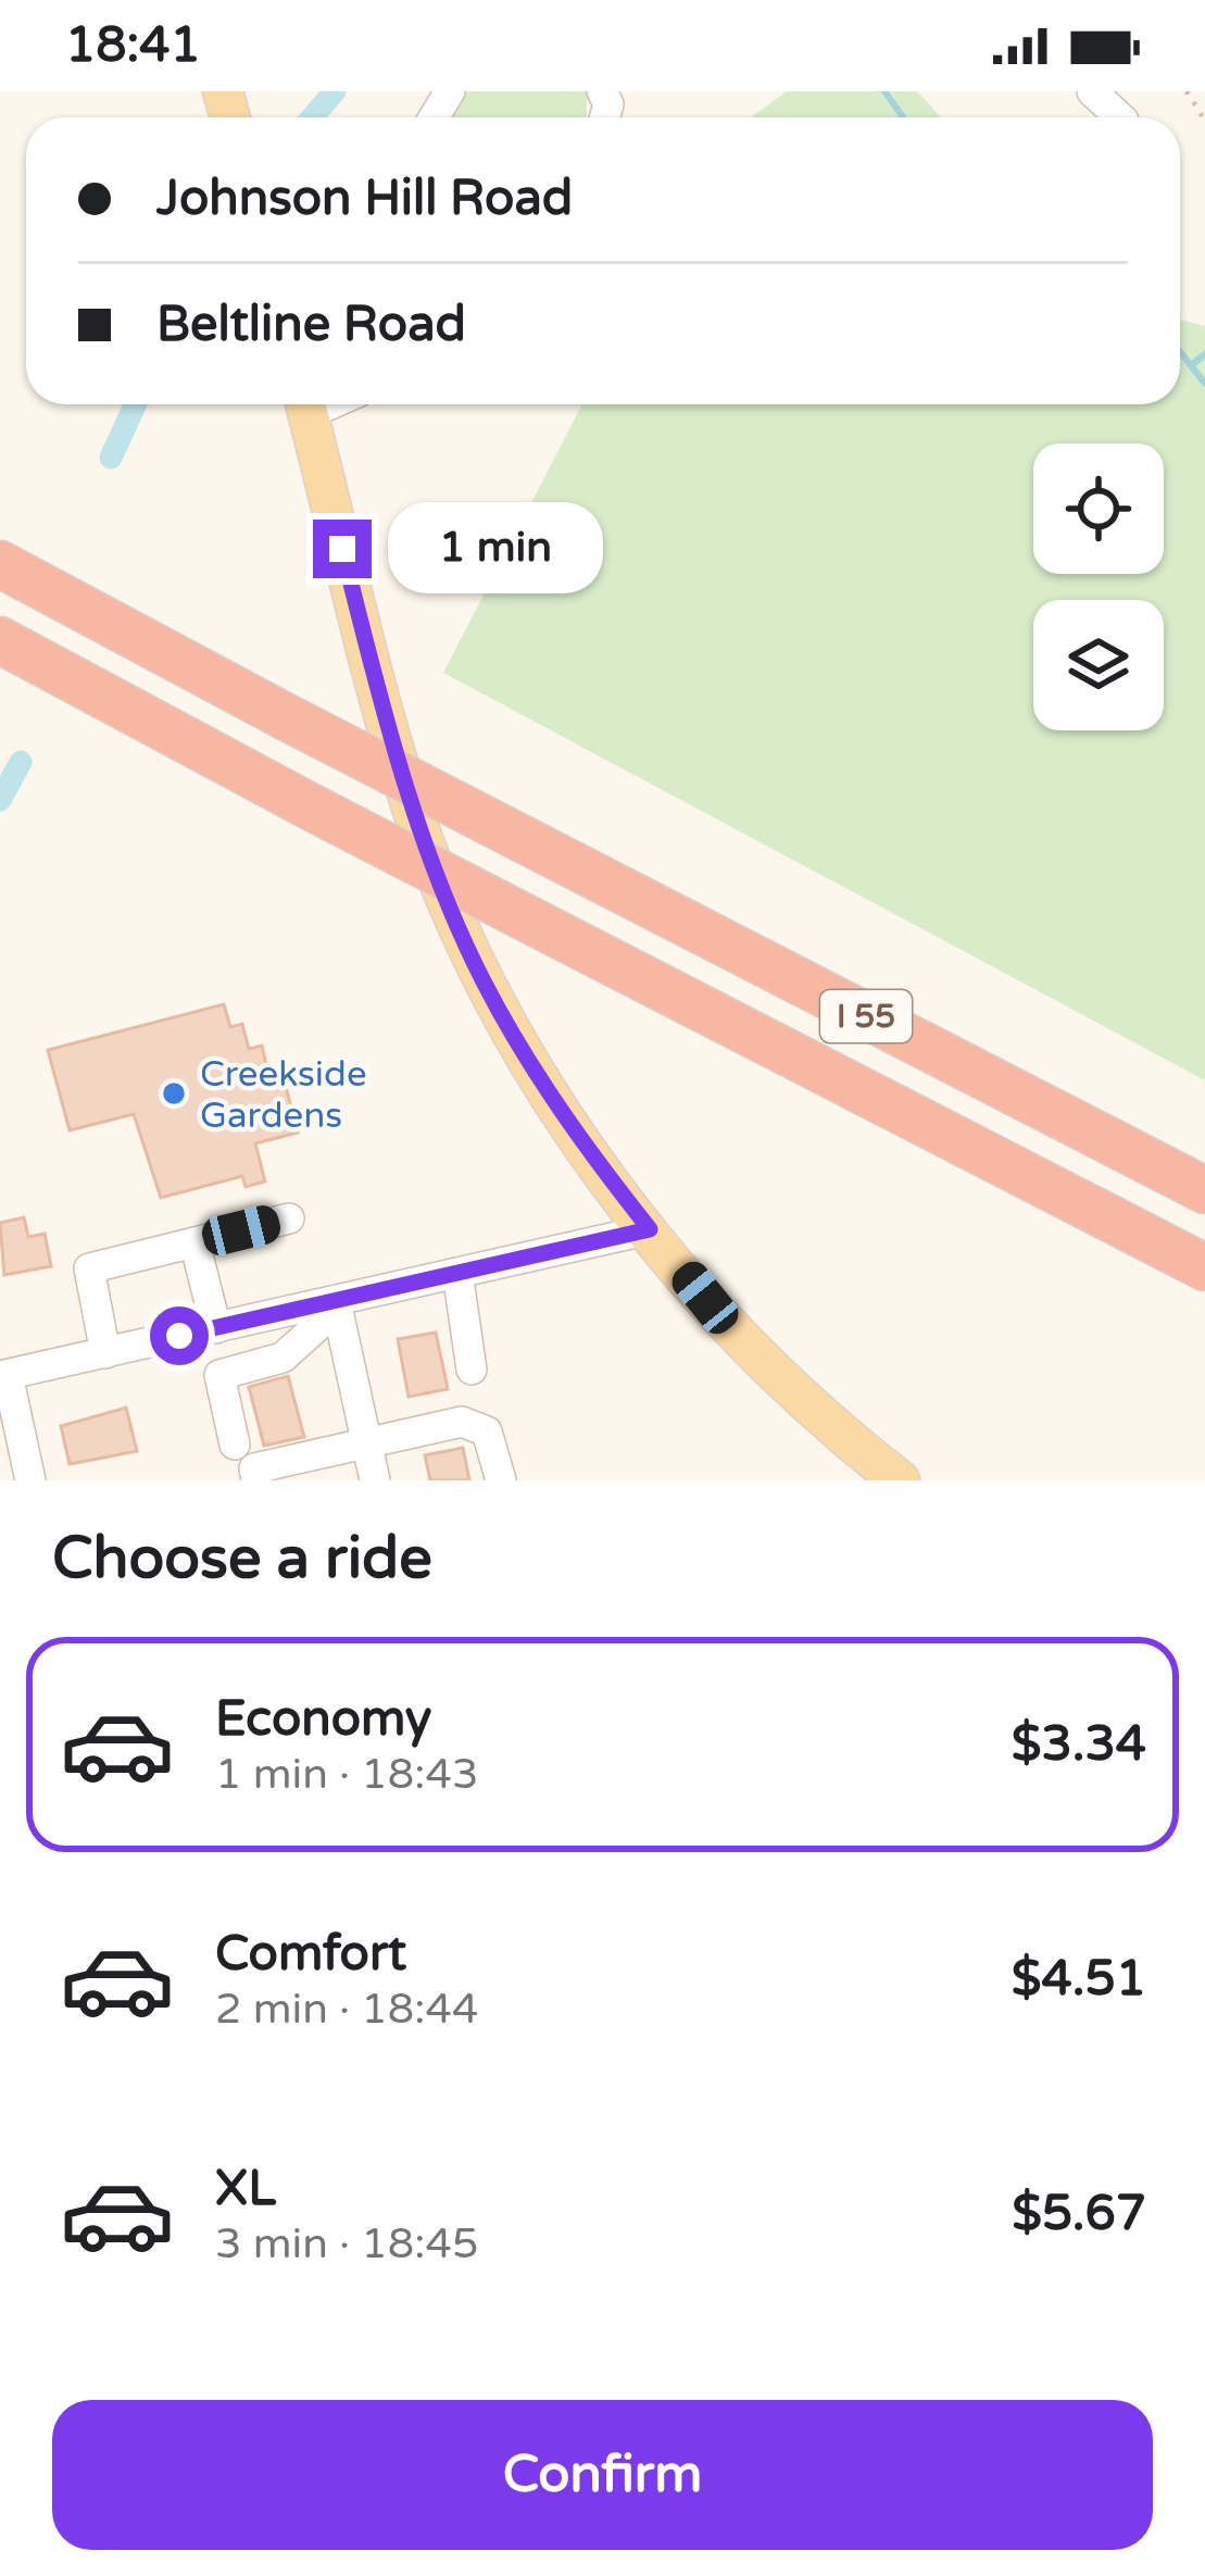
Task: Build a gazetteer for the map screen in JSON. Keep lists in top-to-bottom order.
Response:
{
  "streets": {
    "highway": ["I 55"]
  },
  "places": ["Creekside Gardens"],
  "page": {
    "status": "18:41",
    "banner": ["Johnson Hill Road", "Beltline Road"],
    "bubble": "1 min",
    "heading": "Choose a ride",
    "list": [
      {
        "name": "Economy",
        "note": "1 min · 18:43",
        "value": "$3.34"
      },
      {
        "name": "Comfort",
        "note": "2 min · 18:44",
        "value": "$4.51"
      },
      {
        "name": "XL",
        "note": "3 min · 18:45",
        "value": "$5.67"
      }
    ],
    "buttons": "Confirm"
  }
}
